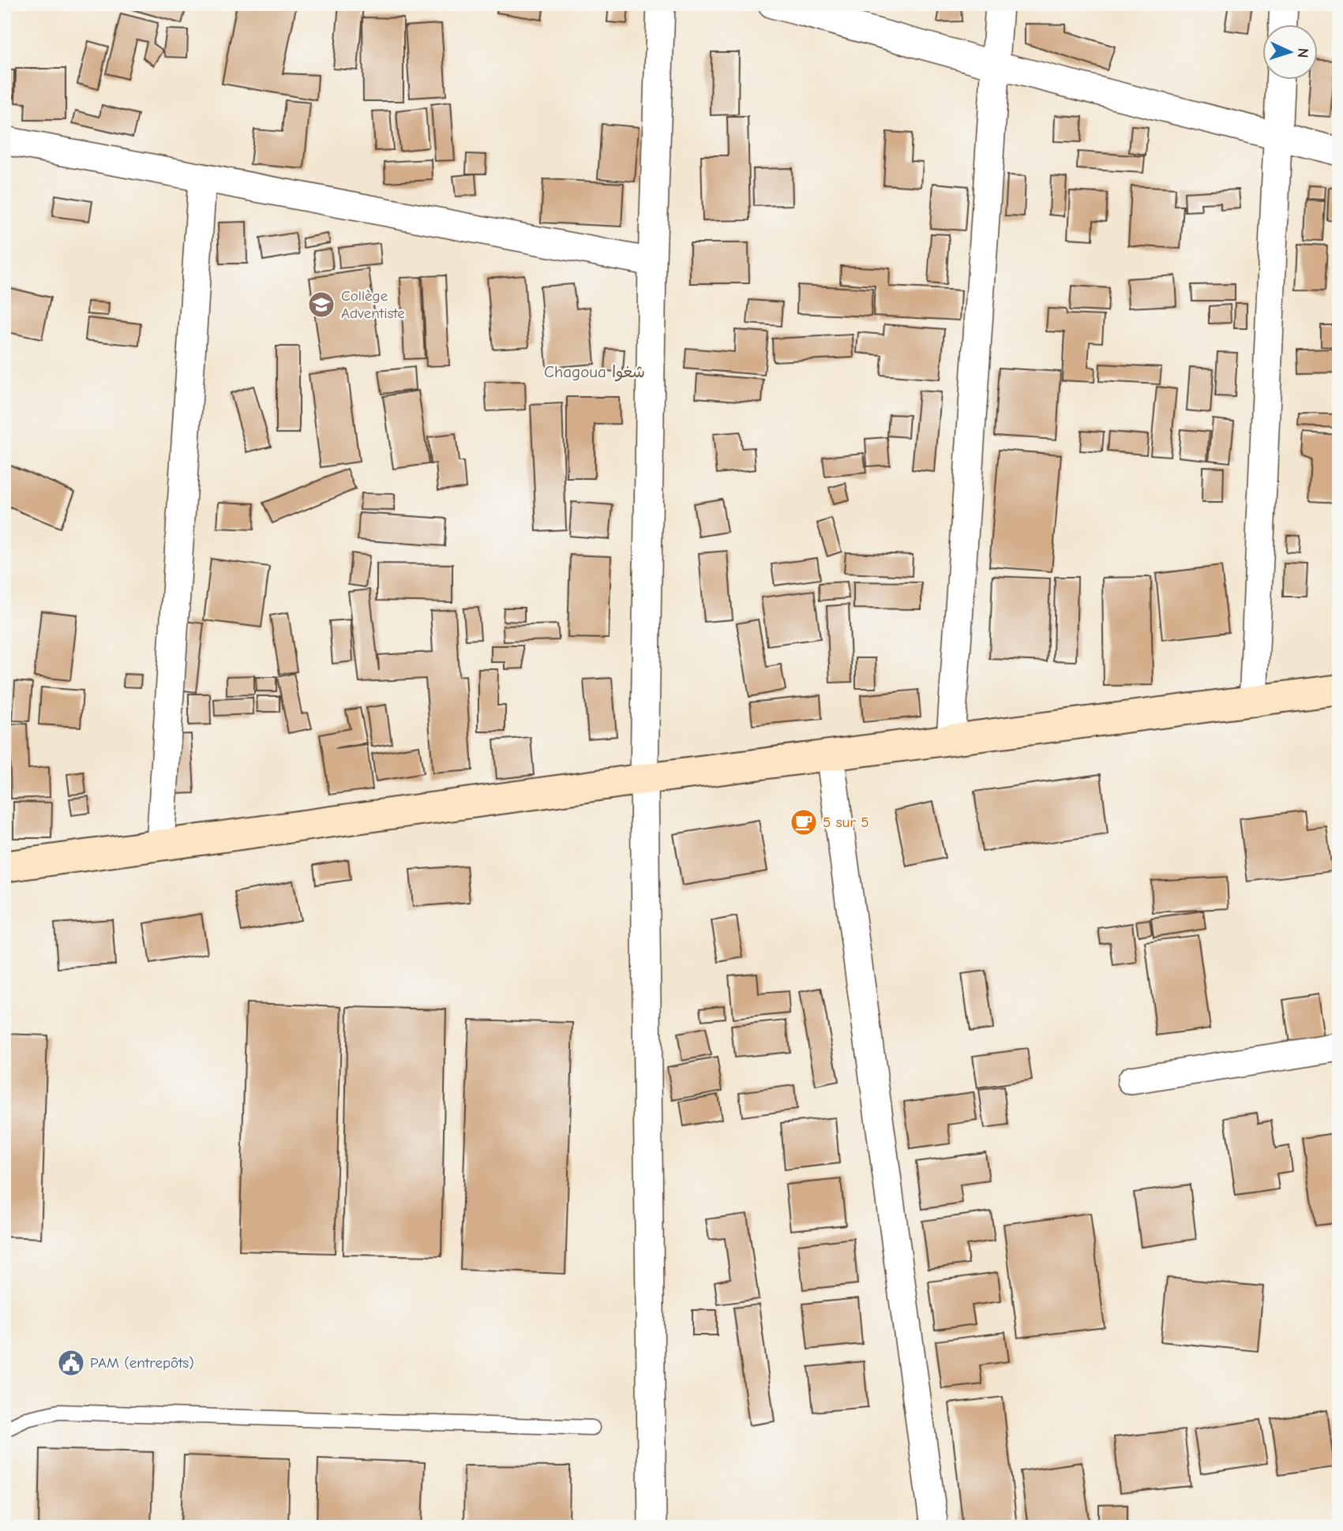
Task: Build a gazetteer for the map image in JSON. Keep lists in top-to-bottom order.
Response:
{
  "districts": ["Chagoua شغوا"],
  "places": {
    "school or university": ["Collège Adventiste"],
    "cafe": ["5 sur 5"],
    "public building": ["PAM (entrepôts)"]
  },
  "north": "right"
}
